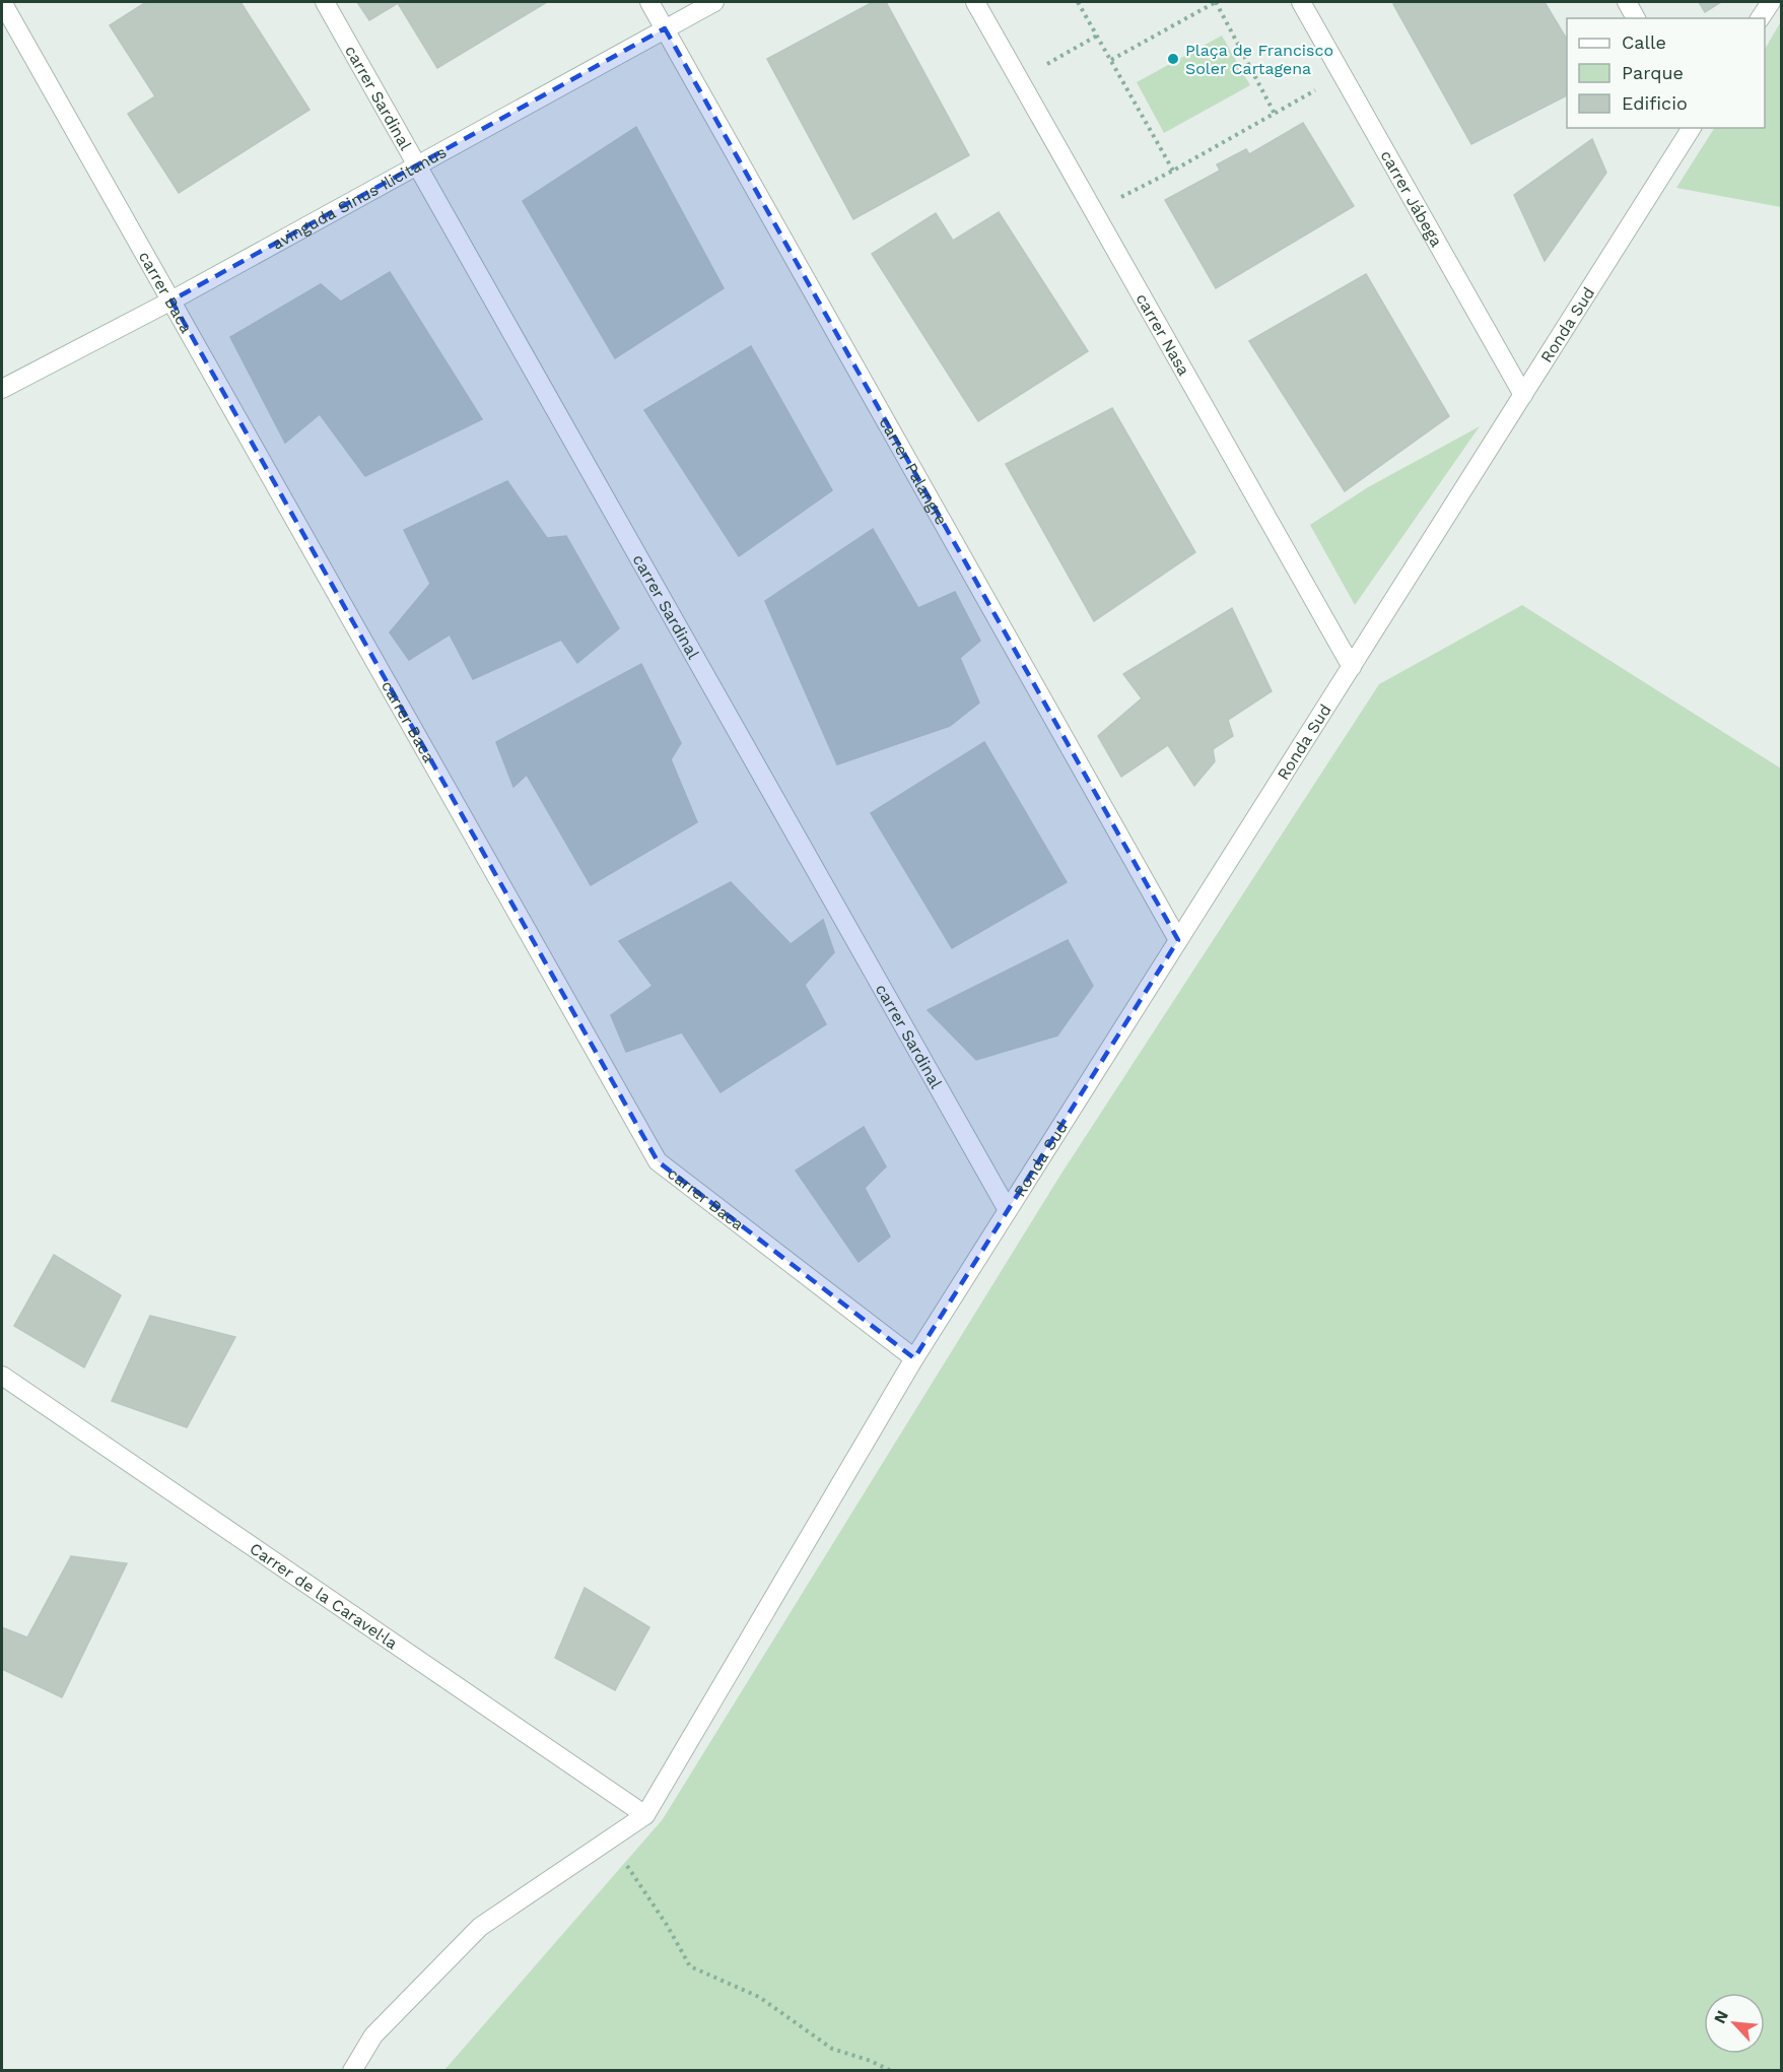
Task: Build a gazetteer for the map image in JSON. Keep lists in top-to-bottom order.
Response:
{
  "streets": {
    "street": [
      "carrer Sardinal",
      "avinguda Sinus Ilicitanus",
      "carrer Jábega",
      "carrer Baca",
      "Ronda Sud",
      "carrer Nasa",
      "carrer Palangre",
      "Carrer de la Caravel·la"
    ]
  },
  "crossings": [
    ["carrer Sardinal", "avinguda Sinus Ilicitanus"],
    ["carrer Sardinal", "Ronda Sud"],
    ["avinguda Sinus Ilicitanus", "carrer Baca"],
    ["avinguda Sinus Ilicitanus", "carrer Palangre"],
    ["carrer Jábega", "Ronda Sud"],
    ["carrer Baca", "Ronda Sud"],
    ["Ronda Sud", "carrer Nasa"],
    ["Ronda Sud", "carrer Palangre"],
    ["Ronda Sud", "Carrer de la Caravel·la"]
  ],
  "places": ["Plaça de Francisco Soler Cartagena"],
  "legend": ["Calle", "Parque", "Edificio"],
  "north": "top left"
}
